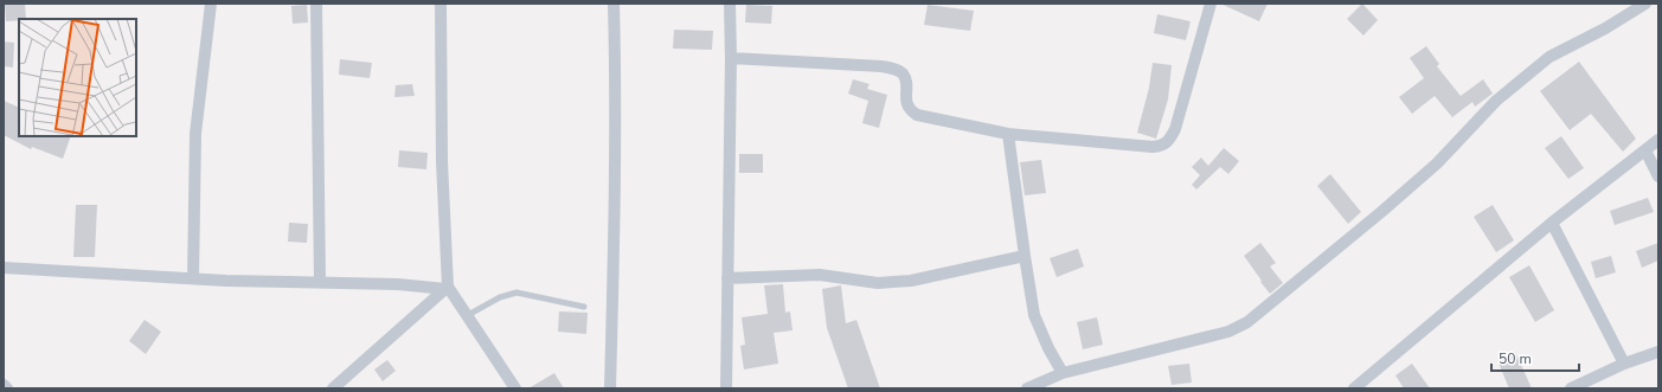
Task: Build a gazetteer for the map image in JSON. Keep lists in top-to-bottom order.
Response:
{
  "scale_bar": "50 m"
}
